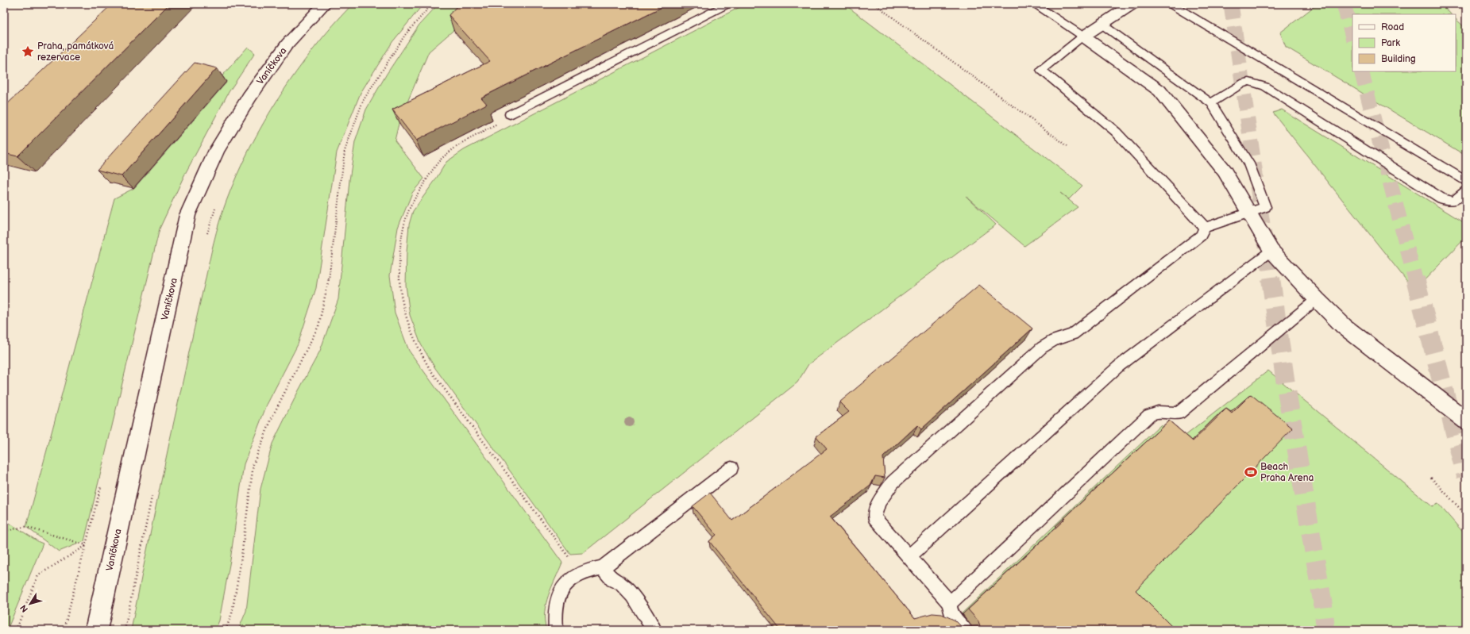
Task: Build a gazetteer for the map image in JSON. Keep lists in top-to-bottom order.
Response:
{
  "streets": {
    "main road": ["Vaníčkova"]
  },
  "places": {
    "place": ["Praha, památková rezervace"],
    "sports": ["Beach Praha Arena"]
  },
  "legend": ["Road", "Park", "Building"],
  "north": "bottom left"
}
